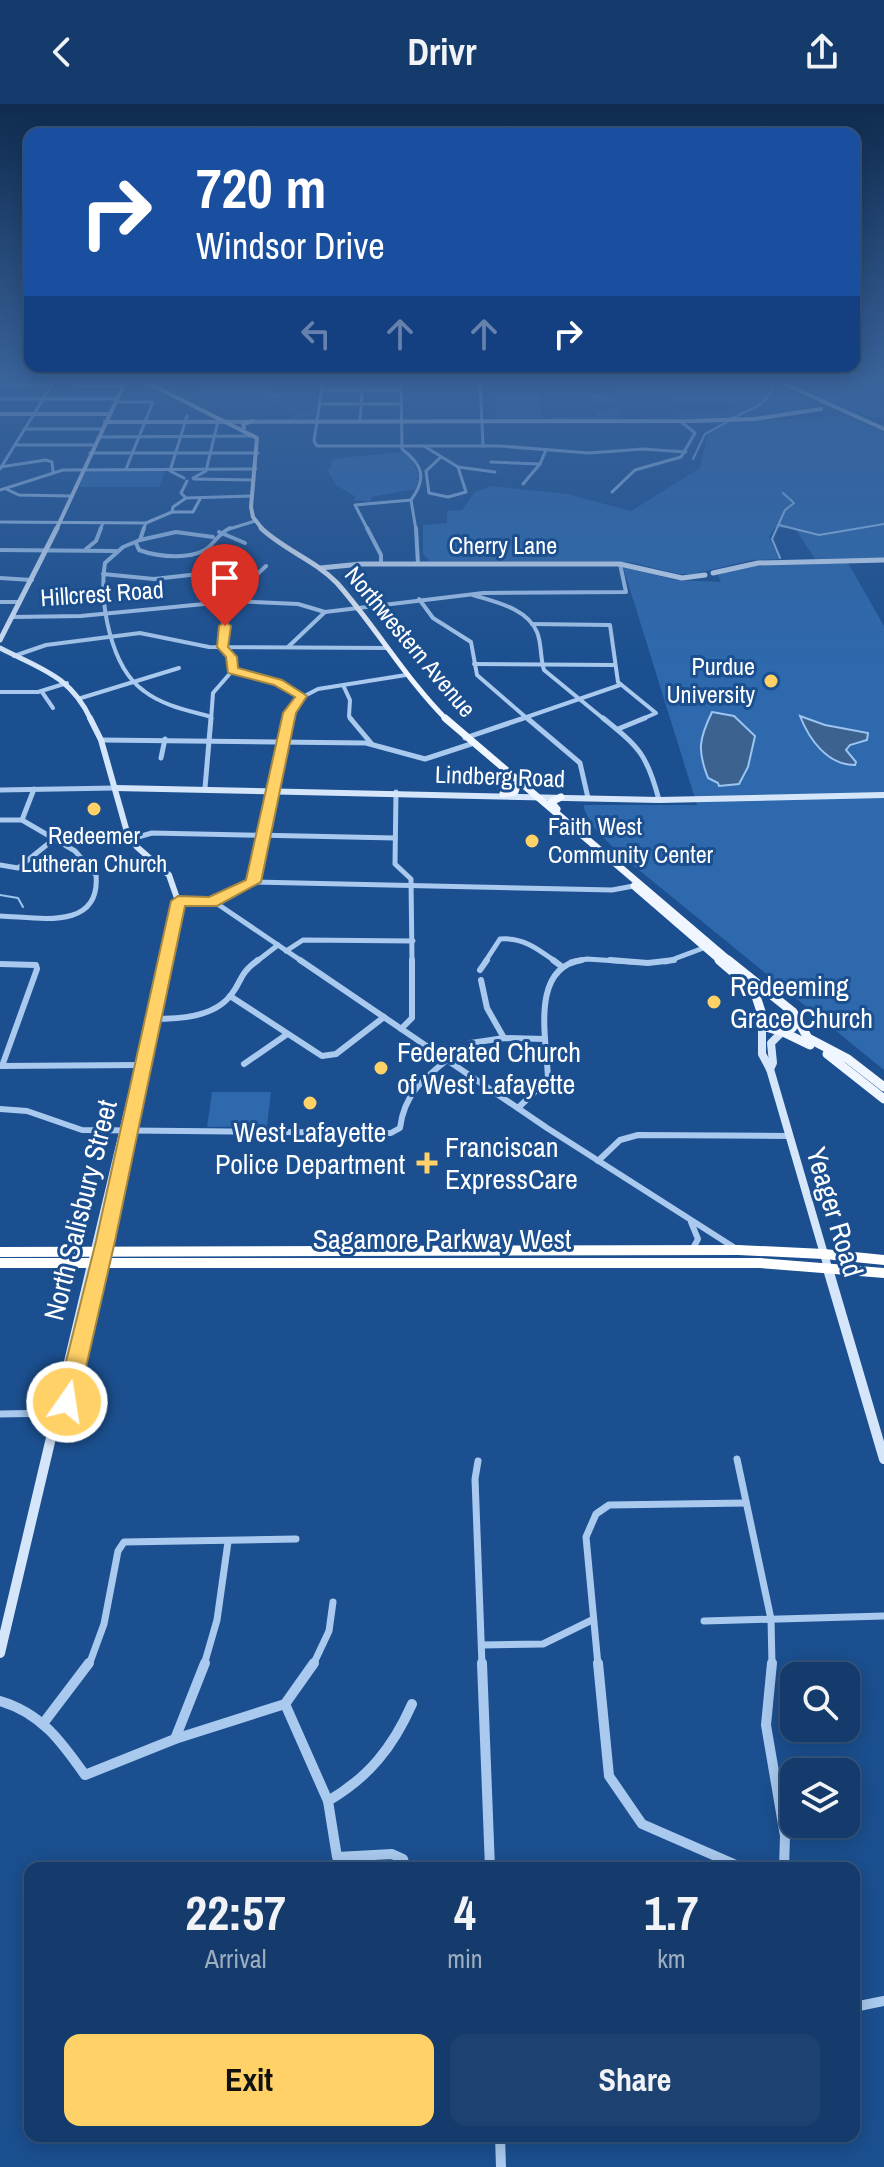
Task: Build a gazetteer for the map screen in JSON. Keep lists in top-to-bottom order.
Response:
{
  "streets": {
    "highway": ["Sagamore Parkway West"],
    "main road": ["Northwestern Avenue"],
    "street": [
      "Cherry Lane",
      "Hillcrest Road",
      "Lindberg Road",
      "North Salisbury Street",
      "Yeager Road"
    ]
  },
  "crossings": [
    ["Cherry Lane", "Hillcrest Road"],
    ["Cherry Lane", "Northwestern Avenue"],
    ["Hillcrest Road", "Northwestern Avenue"],
    ["Northwestern Avenue", "Lindberg Road"],
    ["Northwestern Avenue", "Yeager Road"],
    ["North Salisbury Street", "Sagamore Parkway West"],
    ["Yeager Road", "Sagamore Parkway West"]
  ],
  "places": {
    "other": [
      "Purdue University",
      "Redeemer Lutheran Church",
      "Faith West Community Center",
      "Redeeming Grace Church",
      "Federated Church of West Lafayette",
      "West Lafayette Police Department"
    ],
    "health": ["Franciscan ExpressCare"]
  },
  "page": {
    "header": "Drivr",
    "turn": ["720 m", "Windsor Drive"],
    "eta": [
      "22:57",
      "Arrival",
      "4",
      "min",
      "1.7",
      "km"
    ],
    "buttons": ["Exit", "Share"]
  }
}
